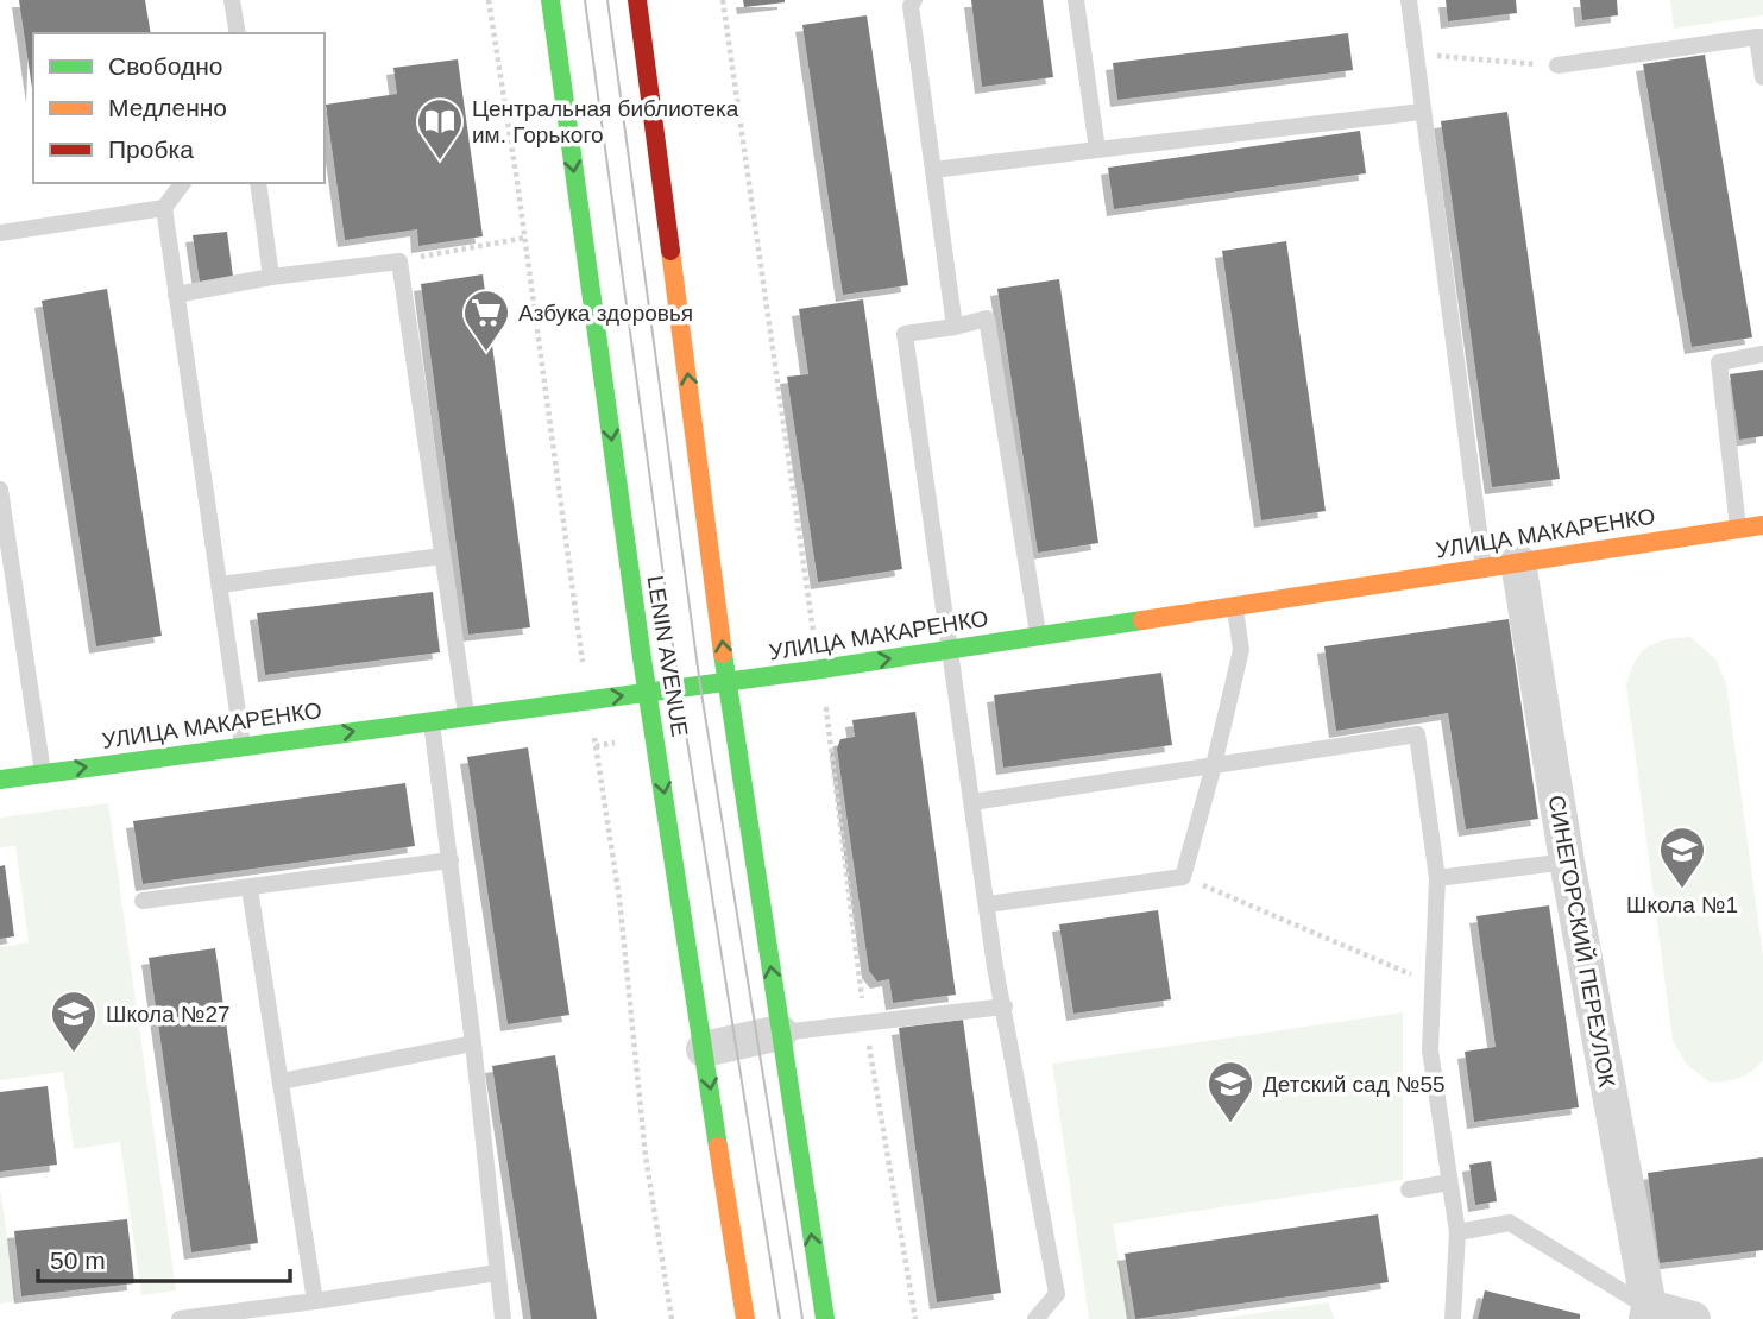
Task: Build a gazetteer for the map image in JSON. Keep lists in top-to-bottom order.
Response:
{
  "streets": {
    "main road": ["УЛИЦА МАКАРЕНКО", "LENIN AVENUE"],
    "street": ["СИНЕГОРСКИЙ ПЕРЕУЛОК"]
  },
  "crossings": [
    ["УЛИЦА МАКАРЕНКО", "LENIN AVENUE"],
    ["УЛИЦА МАКАРЕНКО", "СИНЕГОРСКИЙ ПЕРЕУЛОК"]
  ],
  "one_way": ["УЛИЦА МАКАРЕНКО"],
  "places": {
    "library": ["Центральная библиотека им. Горького"],
    "supermarket": ["Азбука здоровья"],
    "school or university": ["Школа №1", "Школа №27", "Детский сад №55"]
  },
  "legend": ["Свободно", "Медленно", "Пробка"],
  "scale_bar": "50 m"
}
